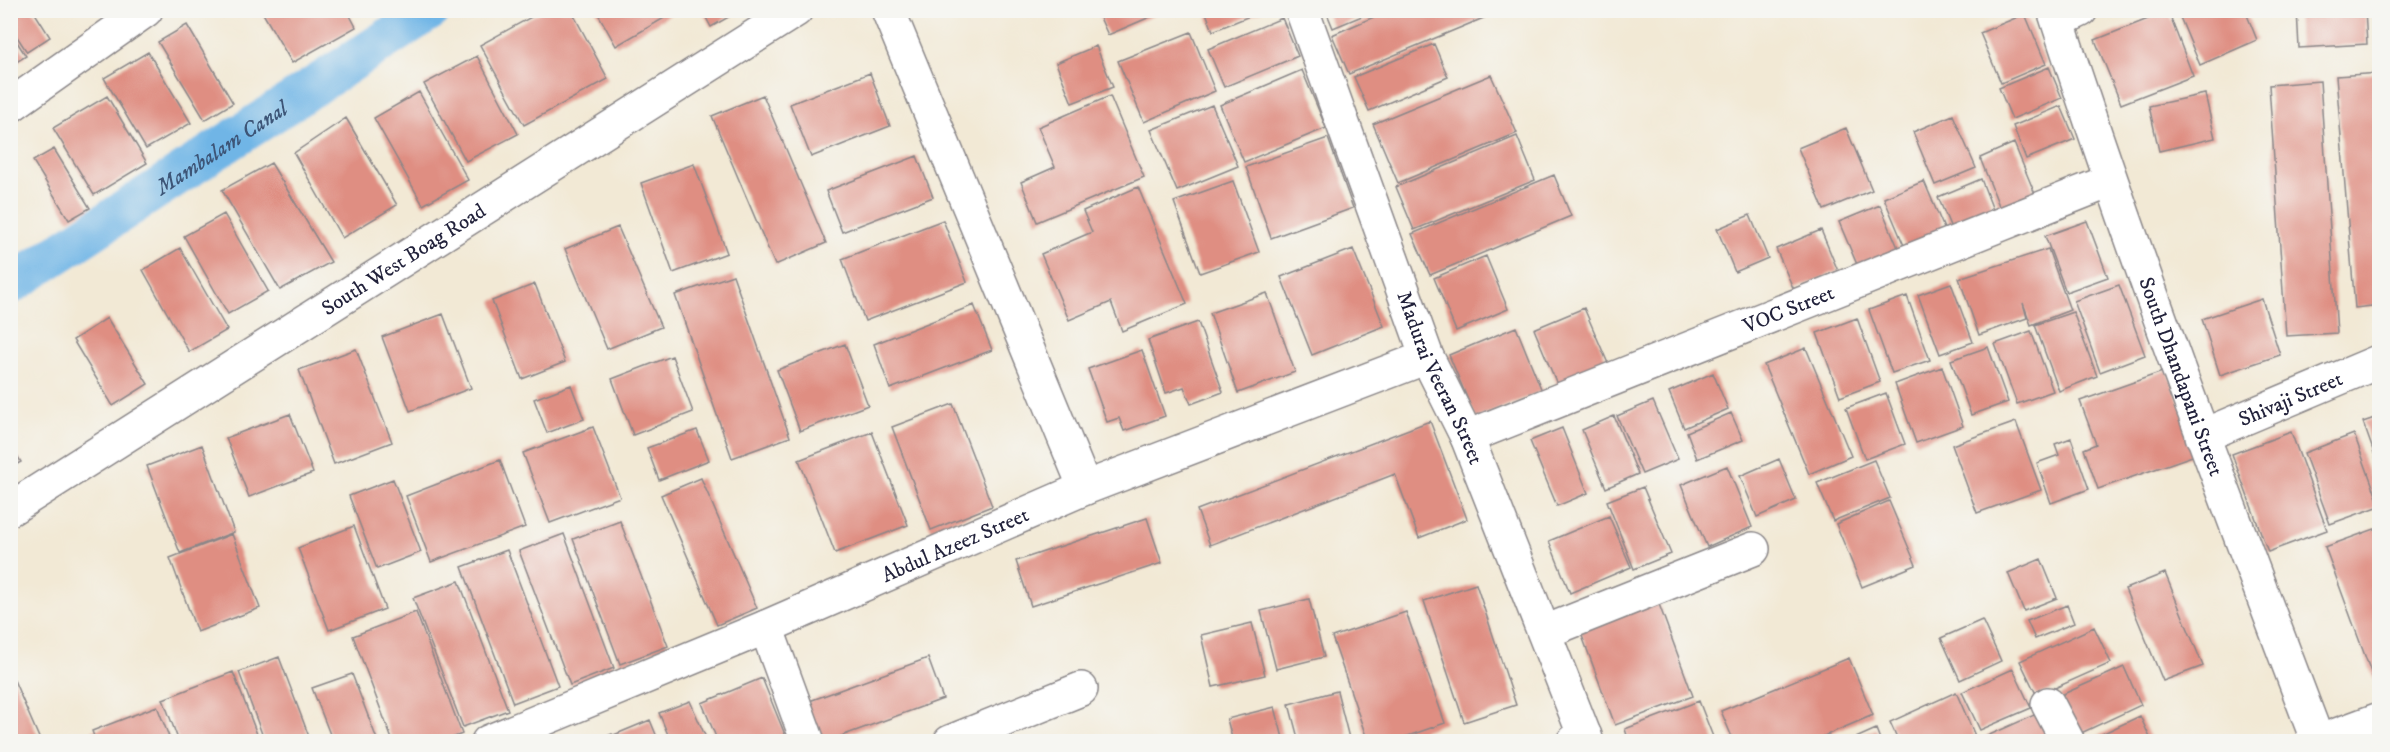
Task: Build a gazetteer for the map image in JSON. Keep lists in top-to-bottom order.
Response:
{
  "streets": {
    "street": [
      "South West Boag Road",
      "VOC Street",
      "Madurai Veeran Street",
      "South Dhandapani Street",
      "Shivaji Street",
      "Abdul Azeez Street"
    ]
  },
  "crossings": [
    ["VOC Street", "Madurai Veeran Street"],
    ["VOC Street", "South Dhandapani Street"],
    ["Madurai Veeran Street", "Abdul Azeez Street"],
    ["South Dhandapani Street", "Shivaji Street"]
  ],
  "water": ["Mambalam Canal"]
}
